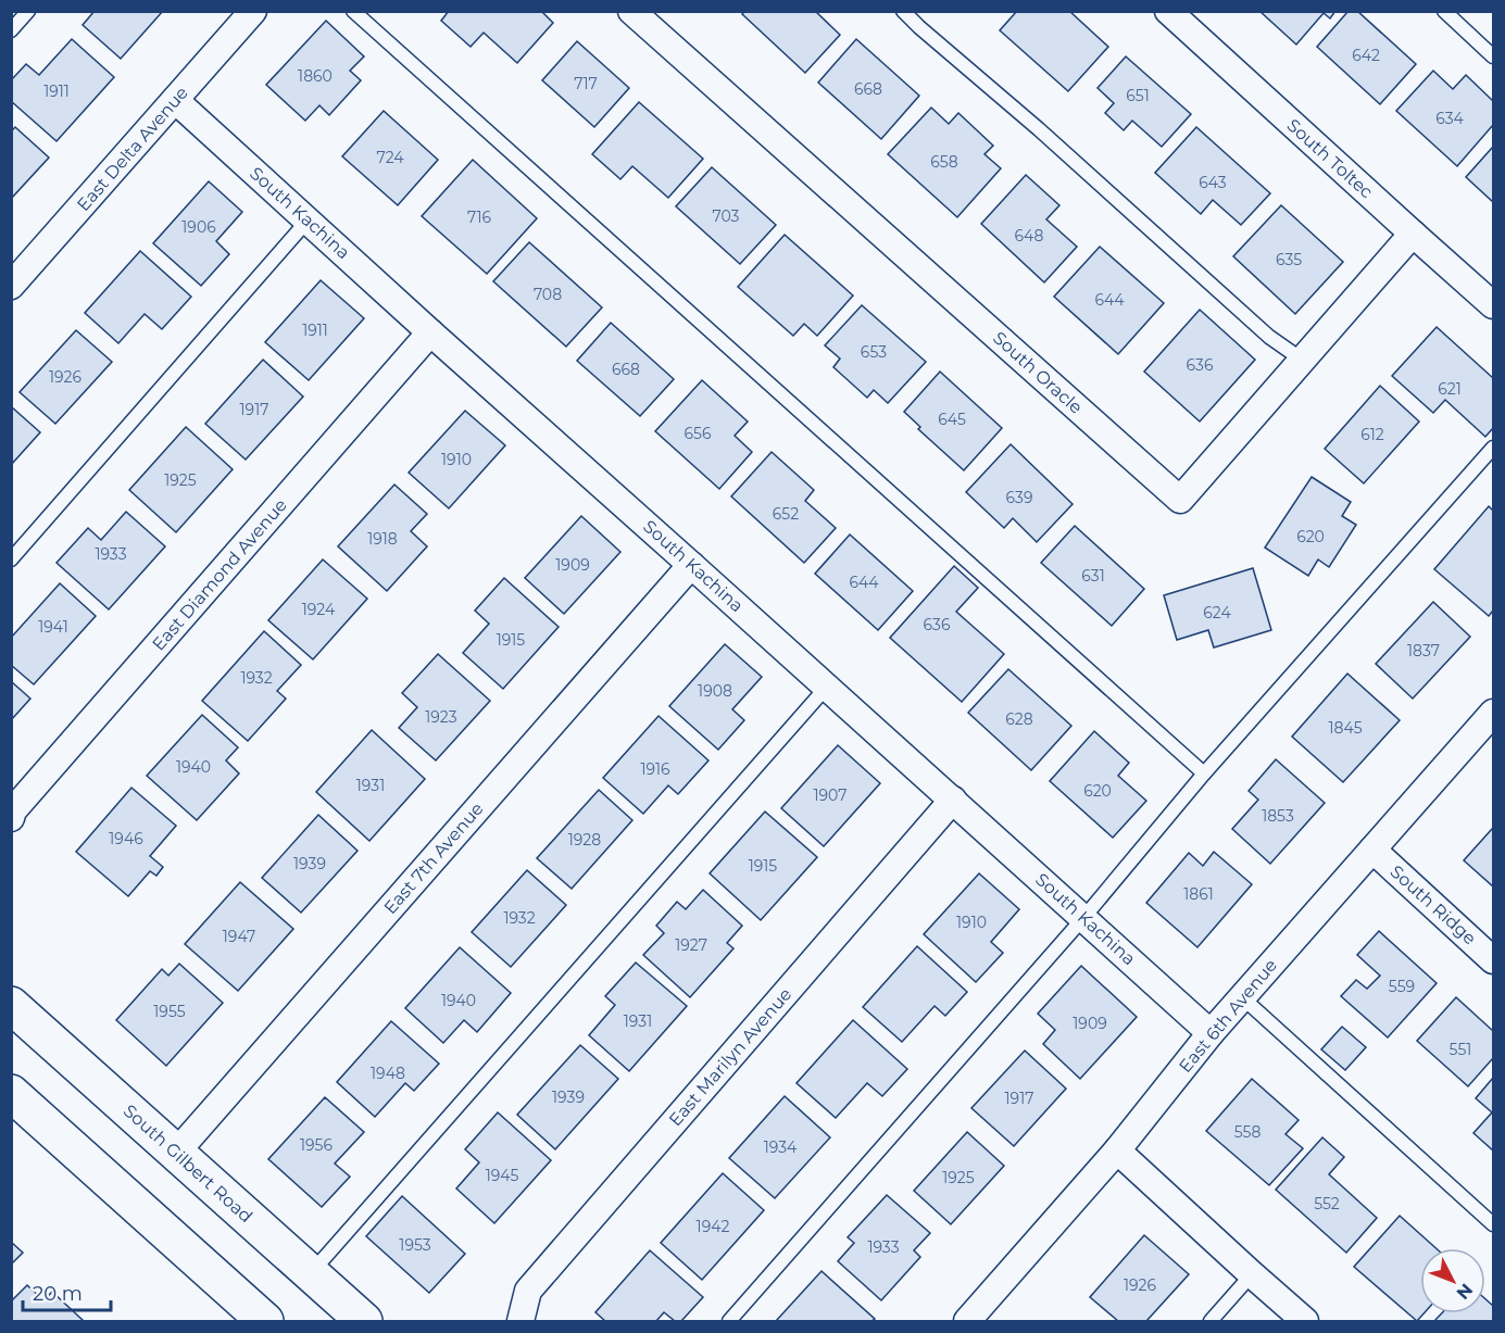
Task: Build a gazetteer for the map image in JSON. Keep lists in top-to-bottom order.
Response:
{
  "streets": {
    "main road": ["South Gilbert Road"],
    "street": [
      "East Delta Avenue",
      "South Toltec",
      "South Kachina",
      "South Oracle",
      "East Diamond Avenue",
      "East 7th Avenue",
      "South Ridge",
      "East 6th Avenue",
      "East Marilyn Avenue"
    ]
  },
  "crossings": [
    ["East Delta Avenue", "South Kachina"],
    ["South Toltec", "South Oracle"],
    ["South Kachina", "East Diamond Avenue"],
    ["South Kachina", "East 7th Avenue"],
    ["South Kachina", "East 6th Avenue"],
    ["South Kachina", "East Marilyn Avenue"],
    ["East 7th Avenue", "South Gilbert Road"],
    ["South Ridge", "East 6th Avenue"]
  ],
  "house_numbers": [
    "642",
    "1860",
    "717",
    "668",
    "1911",
    "651",
    "634",
    "724",
    "658",
    "643",
    "703",
    "716",
    "1906",
    "648",
    "635",
    "708",
    "644",
    "1911",
    "653",
    "636",
    "668",
    "1926",
    "621",
    "1917",
    "645",
    "656",
    "612",
    "1910",
    "1925",
    "639",
    "652",
    "620",
    "1918",
    "1933",
    "1909",
    "631",
    "644",
    "1924",
    "624",
    "636",
    "1941",
    "1915",
    "1837",
    "1932",
    "1908",
    "1923",
    "628",
    "1845",
    "1940",
    "1916",
    "1931",
    "620",
    "1907",
    "1853",
    "1946",
    "1928",
    "1939",
    "1915",
    "1861",
    "1932",
    "1910",
    "1947",
    "1927",
    "559",
    "1940",
    "1955",
    "1931",
    "1909",
    "551",
    "1948",
    "1939",
    "1917",
    "558",
    "1956",
    "1934",
    "1945",
    "1925",
    "552",
    "1942",
    "1953",
    "1933",
    "1926"
  ],
  "scale_bar": "20 m",
  "north": "bottom right"
}
